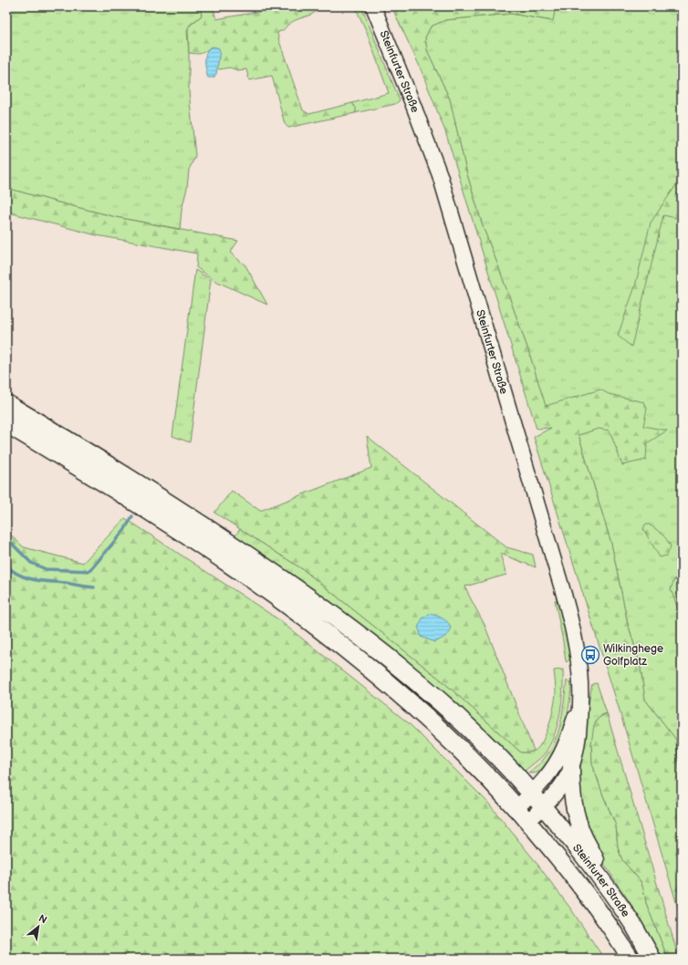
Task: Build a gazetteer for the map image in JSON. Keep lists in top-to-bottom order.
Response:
{
  "streets": {
    "main road": ["Steinfurter Straße"]
  },
  "places": {
    "bus stop": ["Wilkinghege Golfplatz"]
  },
  "north": "top right"
}
